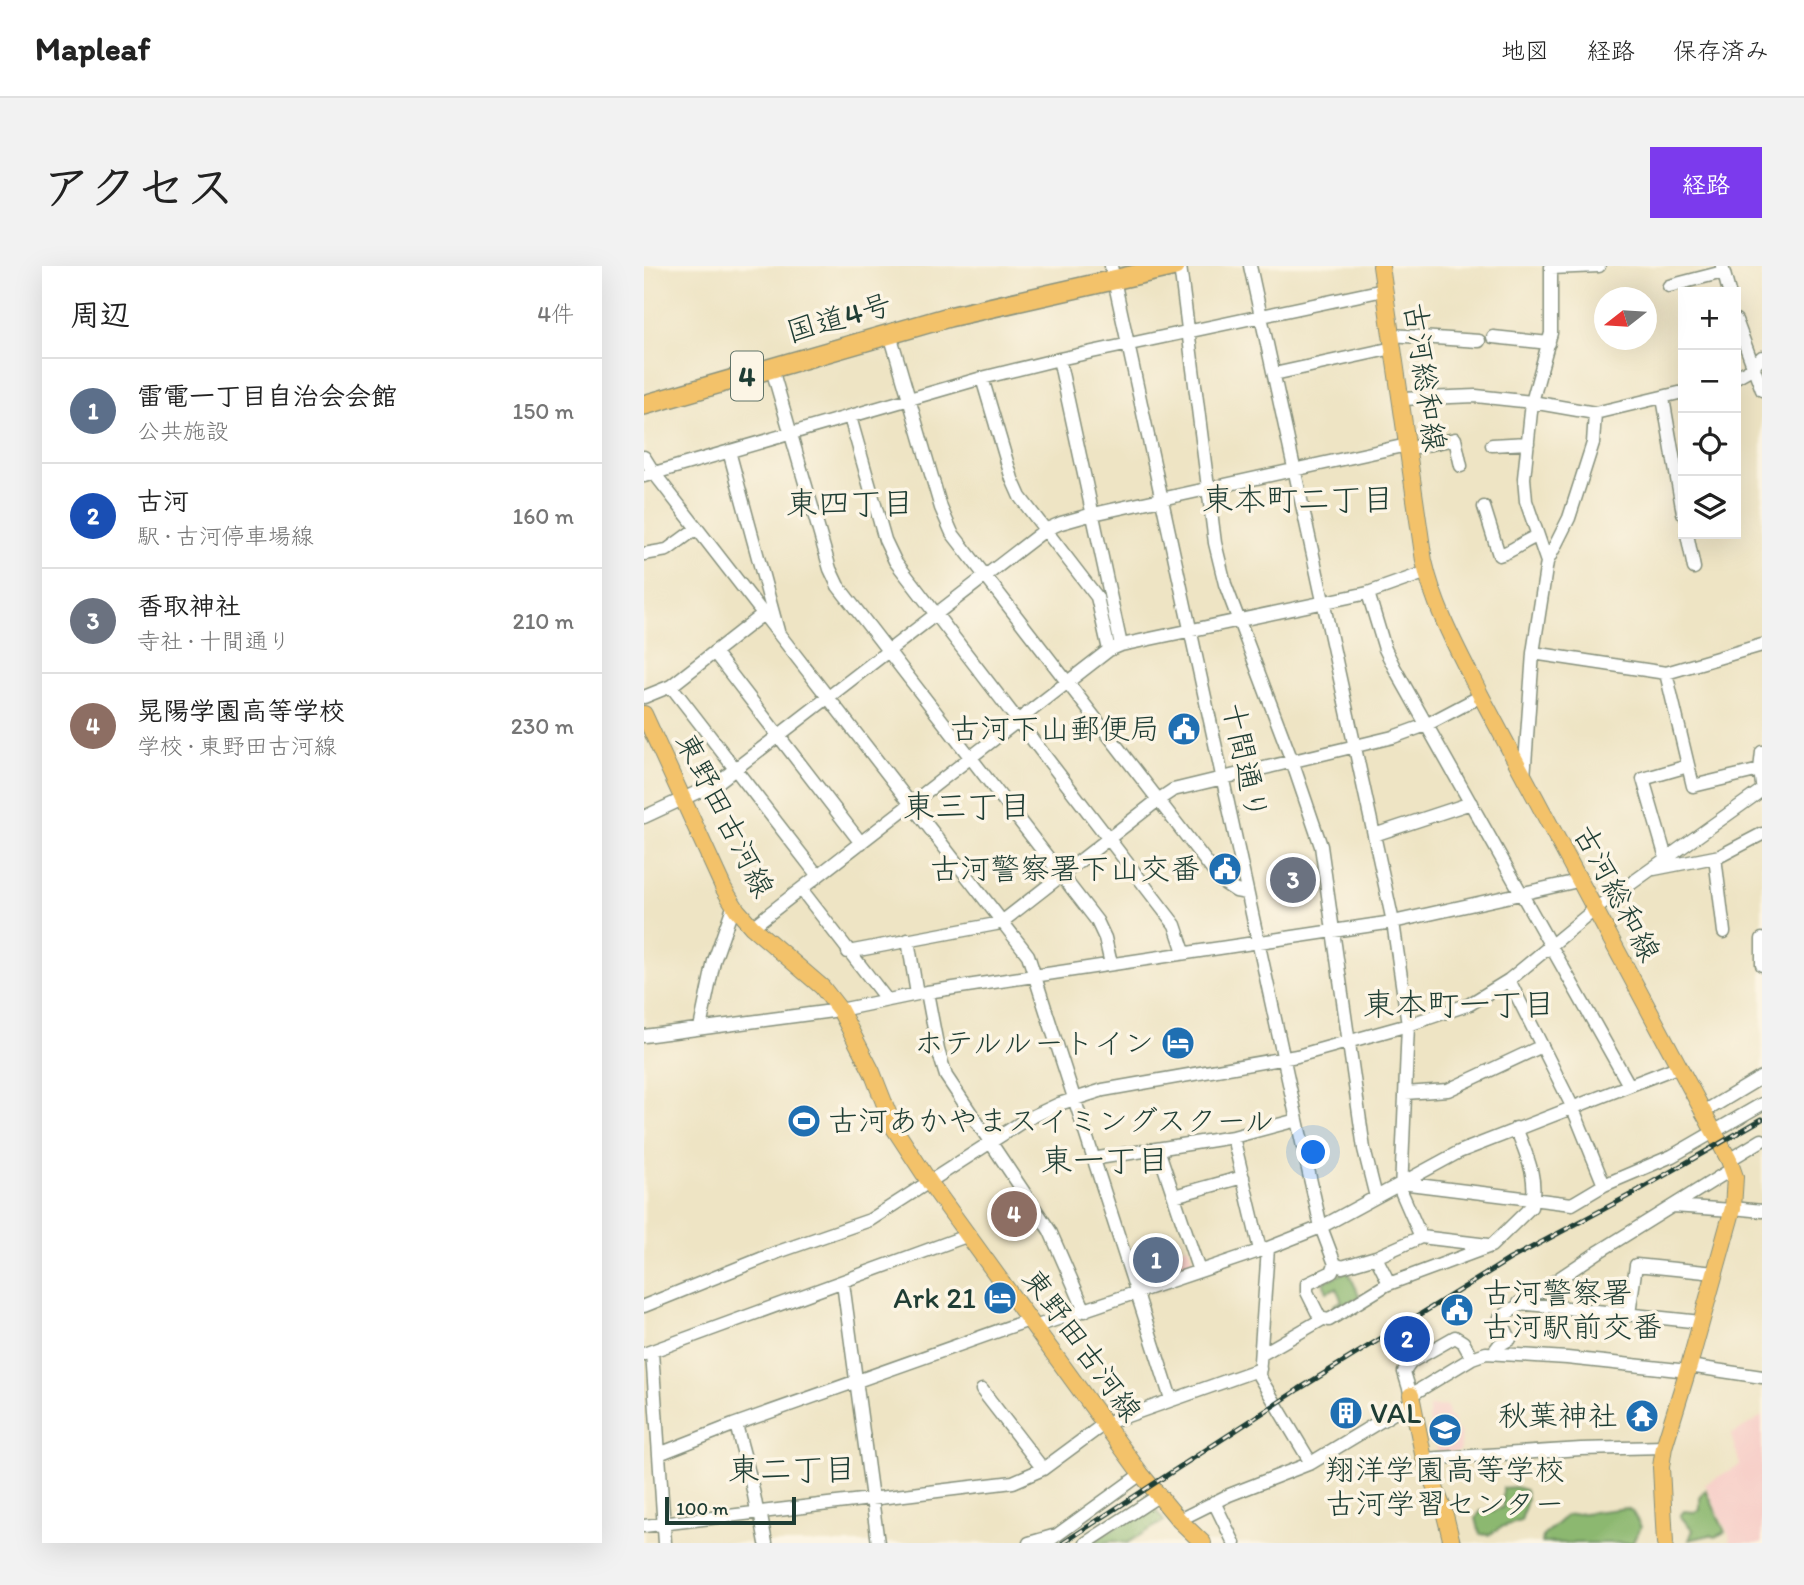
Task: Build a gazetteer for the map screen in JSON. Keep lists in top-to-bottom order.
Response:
{
  "streets": {
    "highway": ["国道4号", "4"],
    "main road": ["古河総和線", "東野田古河線"],
    "street": ["十間通り"]
  },
  "crossings": [
    ["国道4号", "十間通り"]
  ],
  "districts": [
    "東本町二丁目",
    "東四丁目",
    "東三丁目",
    "東本町一丁目",
    "東一丁目",
    "東二丁目"
  ],
  "places": {
    "public building": ["古河下山郵便局", "古河警察署下山交番", "古河警察署 古河駅前交番"],
    "hotel": ["ホテルルートイン", "Ark 21"],
    "sports": ["古河あかやまスイミングスクール"],
    "building": ["VAL"],
    "temple": ["秋葉神社"],
    "school or university": ["翔洋学園高等学校 古河学習センター"]
  },
  "scale_bar": "100 m",
  "north": "left",
  "page": {
    "header": "Mapleaf",
    "nav": ["地図", "経路", "保存済み"],
    "title": "アクセス",
    "buttons": "経路",
    "heading": ["周辺", "4件"],
    "map_buttons": ["+", "−"],
    "list": [
      {
        "mark": "1",
        "name": "雷電一丁目自治会会館",
        "note": "公共施設",
        "value": "150 m"
      },
      {
        "mark": "2",
        "name": "古河",
        "note": "駅 · 古河停車場線",
        "value": "160 m"
      },
      {
        "mark": "3",
        "name": "香取神社",
        "note": "寺社 · 十間通り",
        "value": "210 m"
      },
      {
        "mark": "4",
        "name": "晃陽学園高等学校",
        "note": "学校 · 東野田古河線",
        "value": "230 m"
      }
    ],
    "pins": [
      "3",
      "4",
      "1",
      "2"
    ],
    "scale": "100 m"
  }
}
